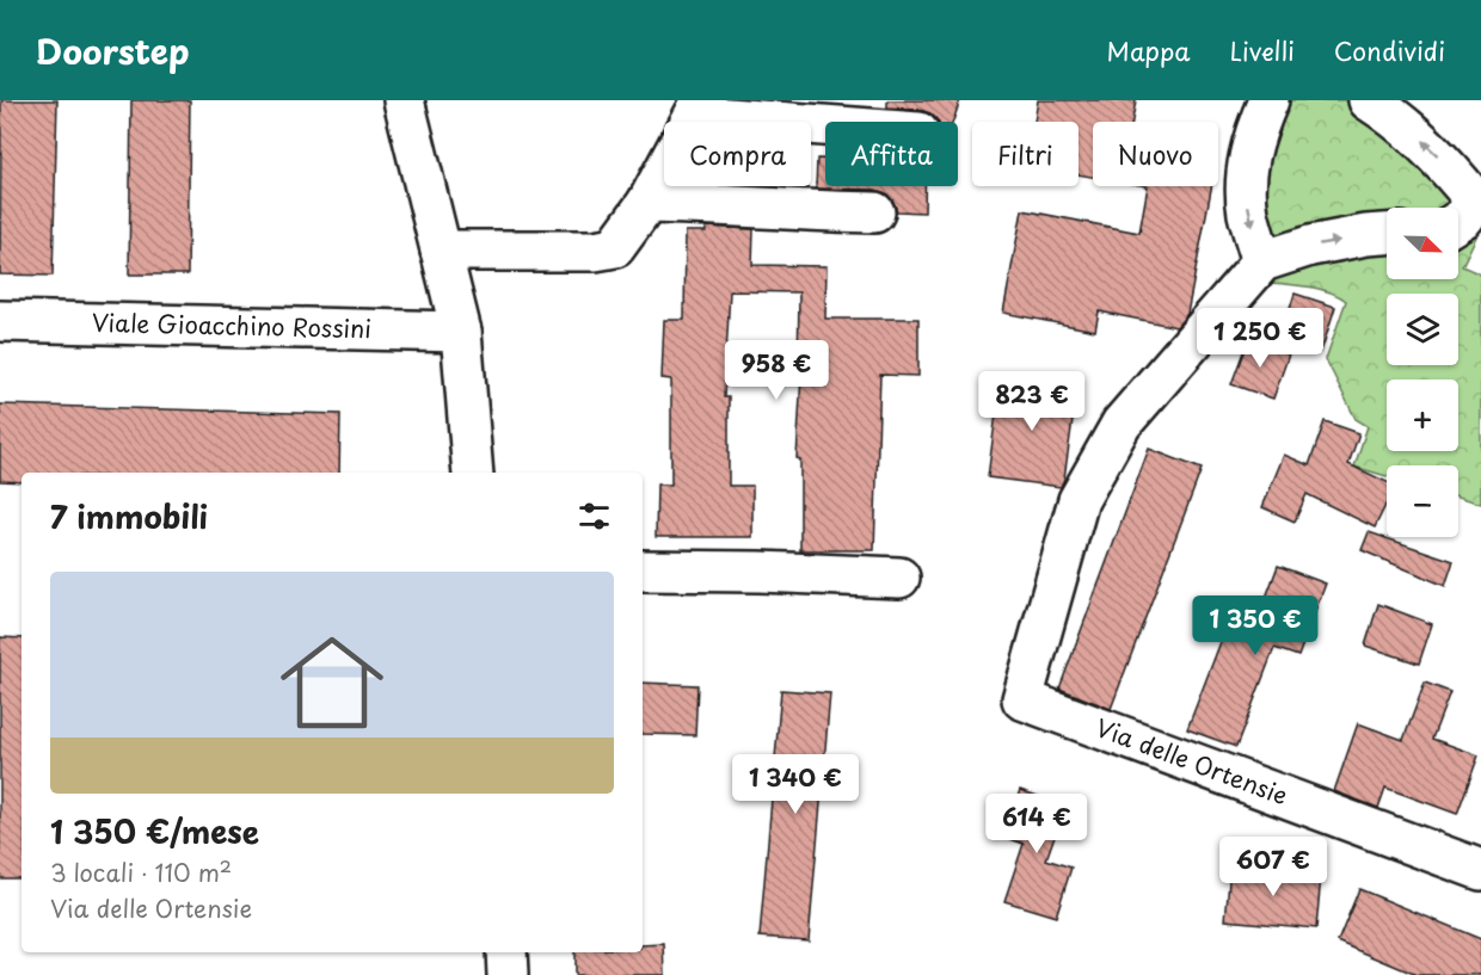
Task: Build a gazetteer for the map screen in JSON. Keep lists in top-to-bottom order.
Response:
{
  "streets": {
    "street": ["Viale Gioacchino Rossini", "Via delle Ortensie"]
  },
  "north": "bottom right",
  "page": {
    "header": "Doorstep",
    "nav": ["Mappa", "Livelli", "Condividi"],
    "chip": [
      "Compra",
      "Affitta",
      "Filtri",
      "Nuovo"
    ],
    "map_buttons": ["+", "−"],
    "price": [
      "1 250 €",
      "958 €",
      "823 €",
      "1 350 €",
      "1 340 €",
      "614 €",
      "607 €"
    ],
    "heading": "7 immobili",
    "list": [
      {
        "name": "1 350 €/mese",
        "note": "3 locali · 110 m² · Via delle Ortensie"
      }
    ]
  }
}
